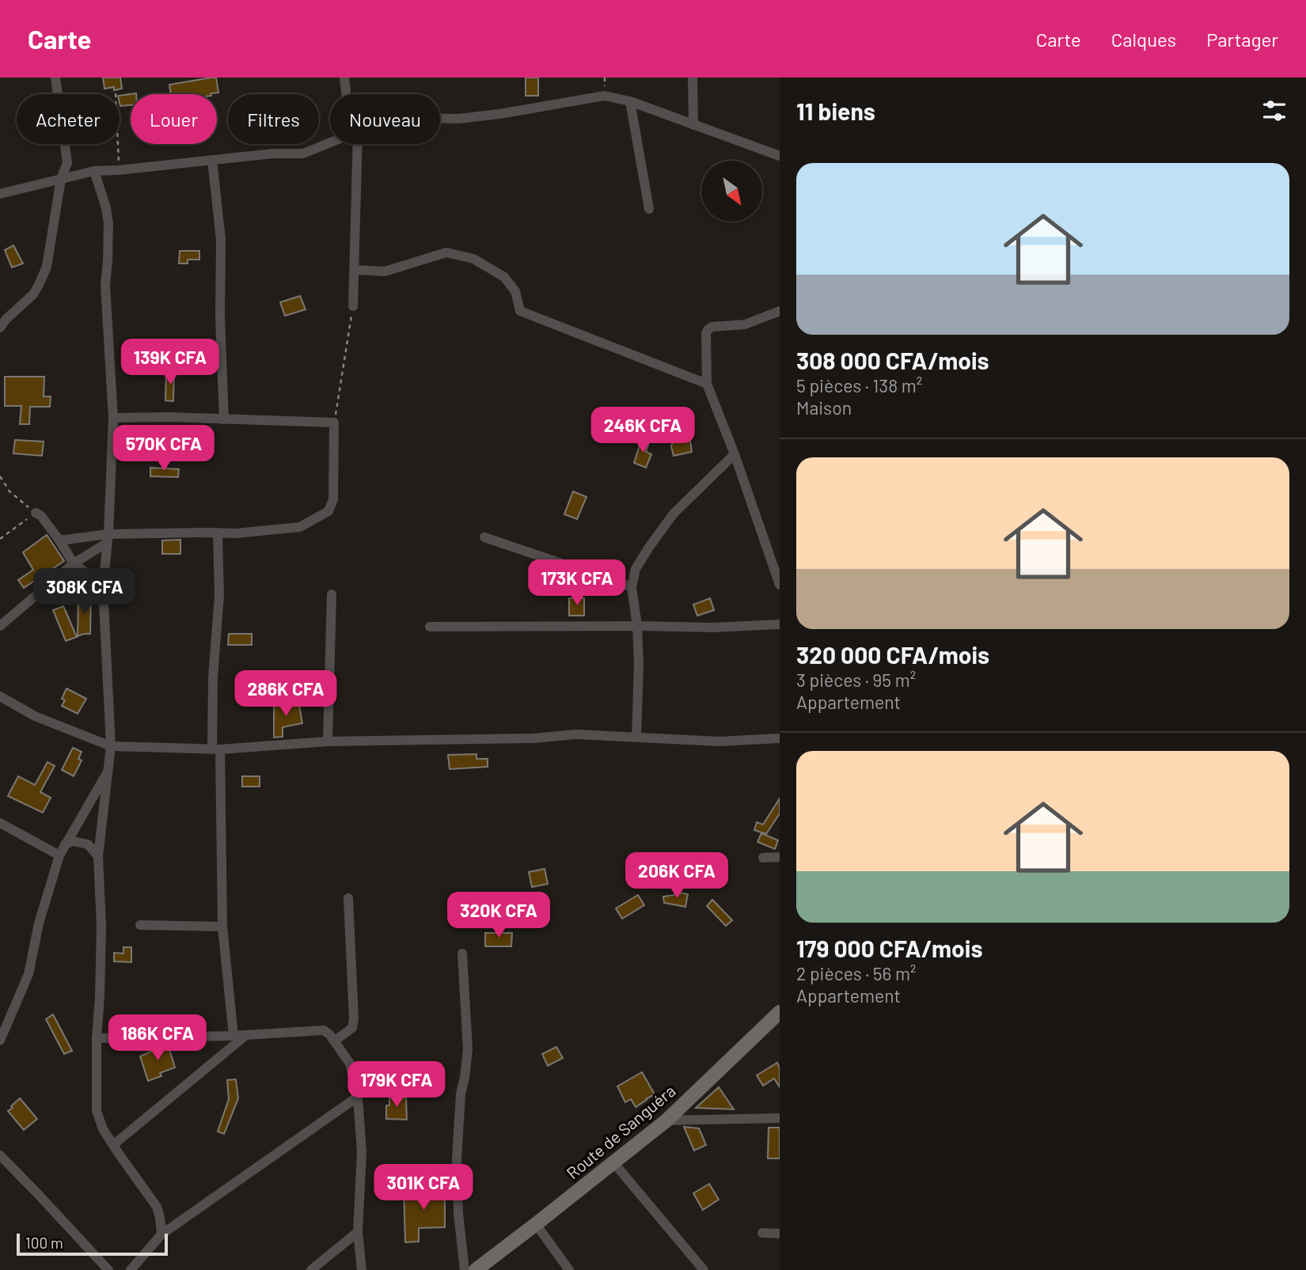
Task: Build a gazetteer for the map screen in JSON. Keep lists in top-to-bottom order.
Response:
{
  "streets": {
    "street": ["Route de Sanguéra"]
  },
  "scale_bar": "100 m",
  "north": "bottom right",
  "page": {
    "header": "Carte",
    "nav": ["Carte", "Calques", "Partager"],
    "heading": "11 biens",
    "chip": [
      "Acheter",
      "Louer",
      "Filtres",
      "Nouveau"
    ],
    "list": [
      {
        "name": "308 000 CFA/mois",
        "note": "5 pièces · 138 m² · Maison"
      },
      {
        "name": "320 000 CFA/mois",
        "note": "3 pièces · 95 m² · Appartement"
      },
      {
        "name": "179 000 CFA/mois",
        "note": "2 pièces · 56 m² · Appartement"
      }
    ],
    "price": [
      "139K CFA",
      "246K CFA",
      "570K CFA",
      "173K CFA",
      "308K CFA",
      "286K CFA",
      "206K CFA",
      "320K CFA",
      "186K CFA",
      "179K CFA",
      "301K CFA"
    ],
    "scale": "100 m"
  }
}
